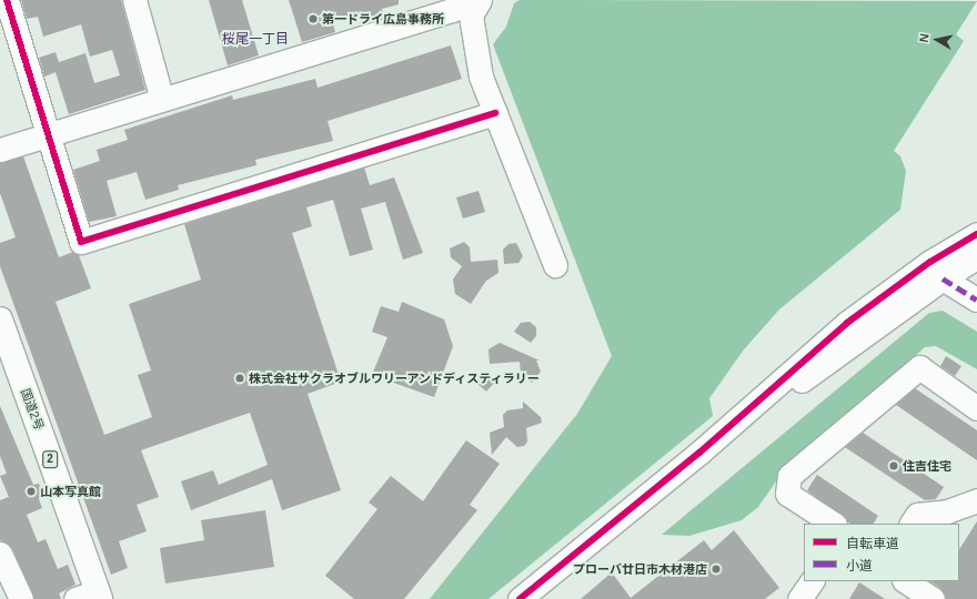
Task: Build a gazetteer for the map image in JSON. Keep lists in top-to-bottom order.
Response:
{
  "streets": {
    "highway": ["国道2号", "2"]
  },
  "districts": ["桜尾一丁目"],
  "places": [
    "第一ドライ広島事務所",
    "株式会社サクラオブルワリーアンドディスティラリー",
    "住吉住宅",
    "山本写真館",
    "プローバ廿日市木材港店"
  ],
  "legend": ["自転車道", "小道"],
  "north": "left"
}
